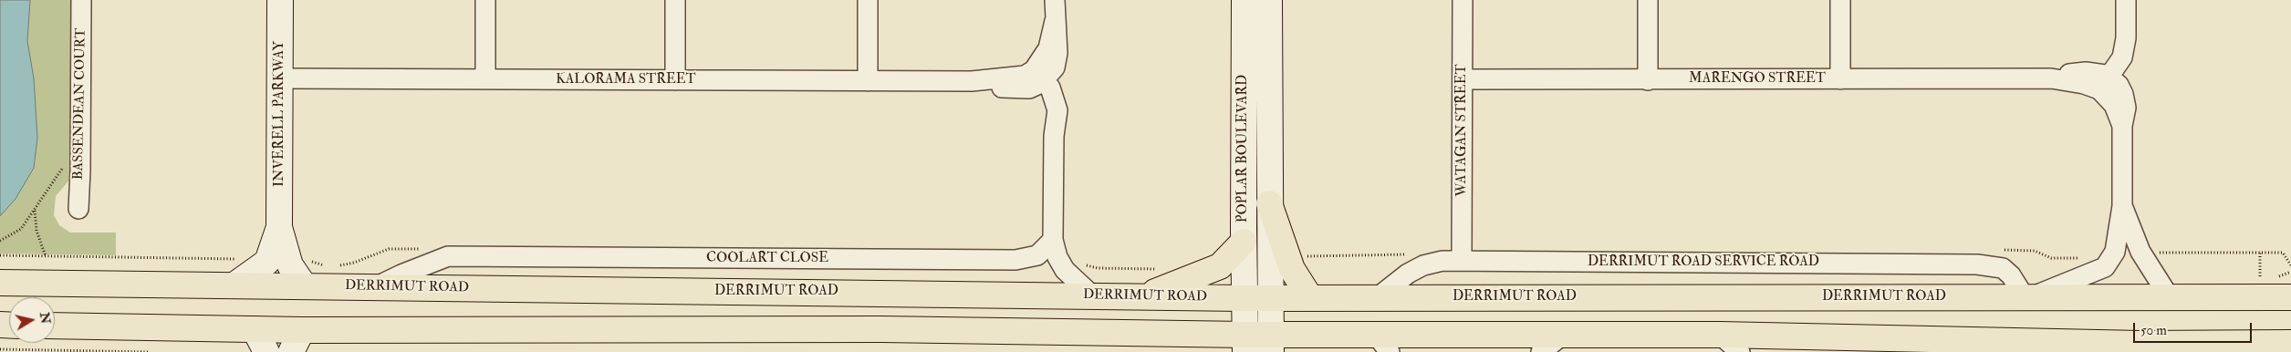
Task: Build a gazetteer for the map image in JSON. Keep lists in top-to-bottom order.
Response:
{
  "streets": {
    "highway": ["DERRIMUT ROAD"],
    "street": [
      "MARENGO STREET",
      "KALORAMA STREET",
      "BASSENDEAN COURT",
      "INVERELL PARKWAY",
      "WATAGAN STREET",
      "POPLAR BOULEVARD",
      "COOLART CLOSE",
      "DERRIMUT ROAD SERVICE ROAD"
    ]
  },
  "crossings": [
    ["MARENGO STREET", "WATAGAN STREET"],
    ["KALORAMA STREET", "INVERELL PARKWAY"],
    ["INVERELL PARKWAY", "DERRIMUT ROAD"],
    ["WATAGAN STREET", "DERRIMUT ROAD SERVICE ROAD"],
    ["POPLAR BOULEVARD", "DERRIMUT ROAD"],
    ["COOLART CLOSE", "DERRIMUT ROAD"],
    ["DERRIMUT ROAD SERVICE ROAD", "DERRIMUT ROAD"]
  ],
  "scale_bar": "50 m",
  "north": "right"
}
